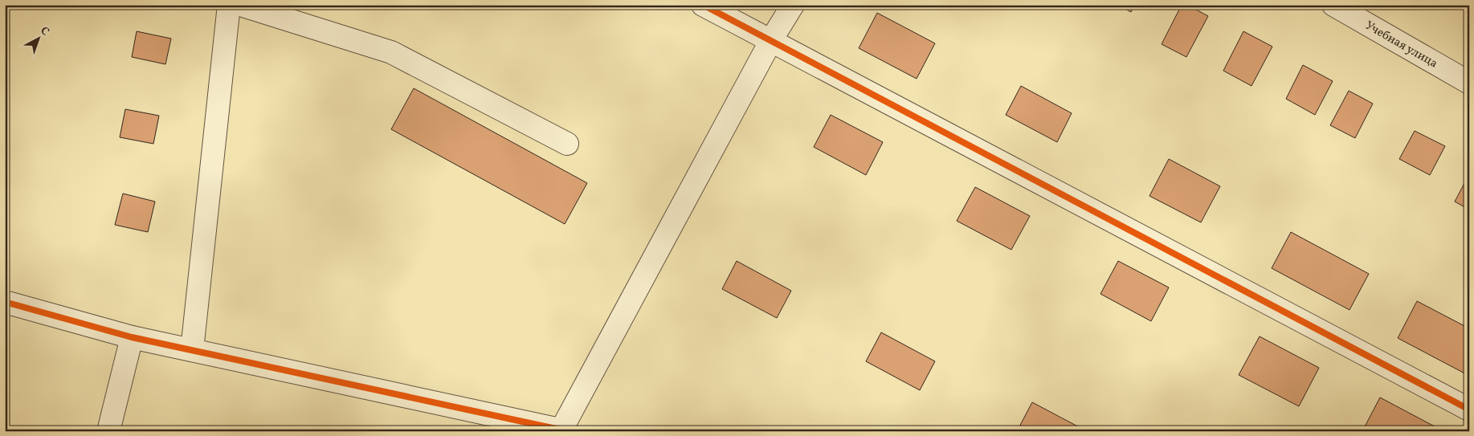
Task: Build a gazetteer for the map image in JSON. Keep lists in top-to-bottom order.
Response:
{
  "streets": {
    "street": ["Учебная улица"]
  },
  "north": "top right"
}
